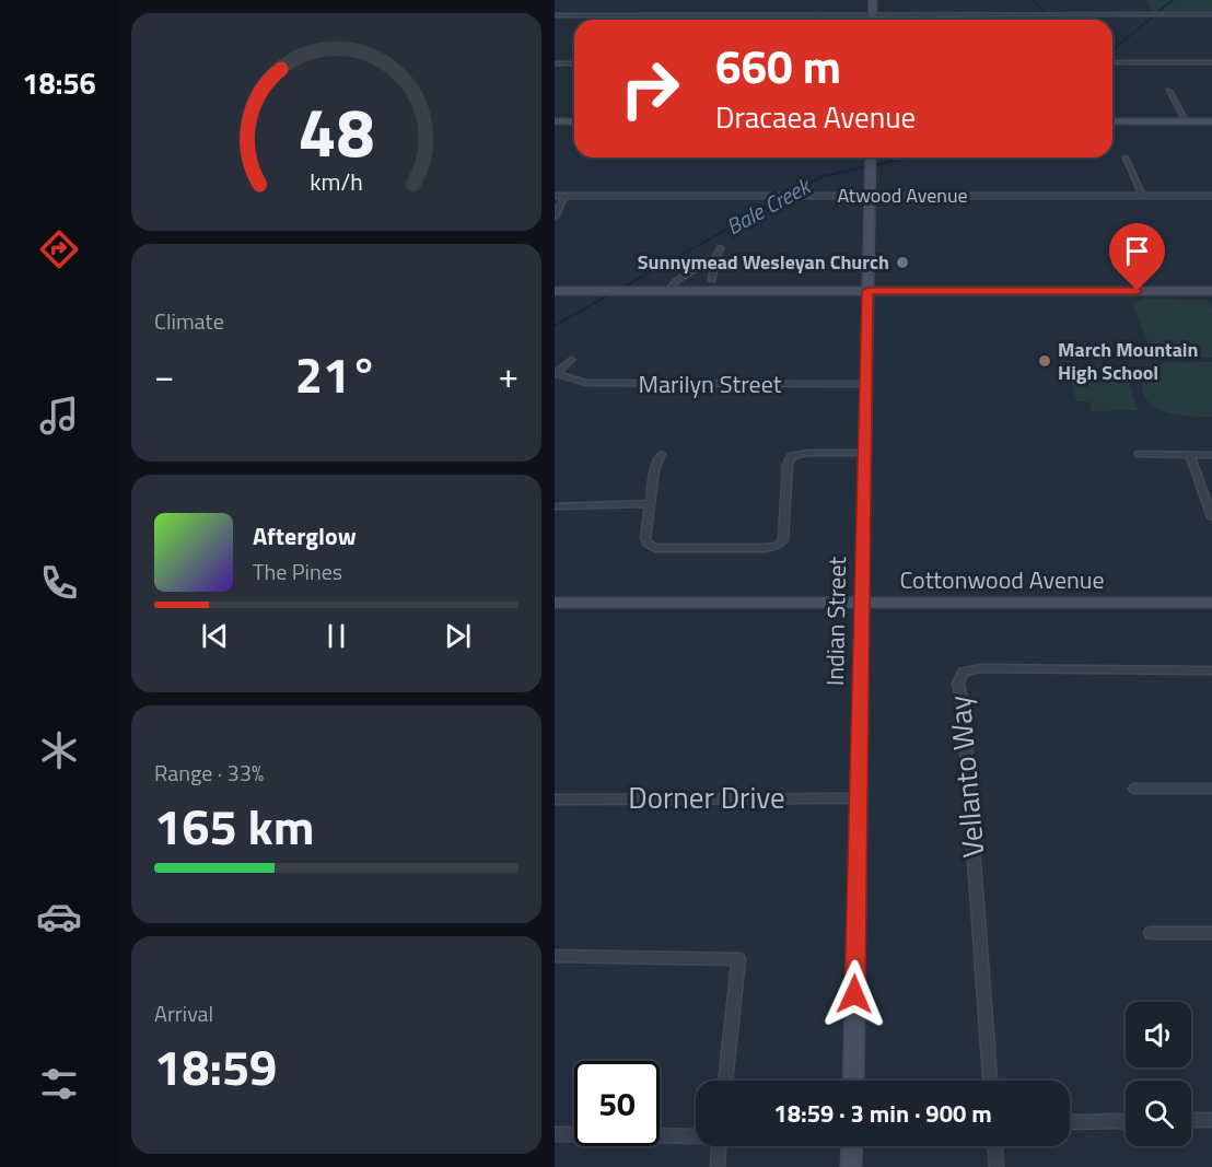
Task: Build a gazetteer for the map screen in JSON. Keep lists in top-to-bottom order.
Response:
{
  "streets": {
    "street": [
      "Atwood Avenue",
      "Marilyn Street",
      "Cottonwood Avenue",
      "Indian Street",
      "Vellanto Way",
      "Dorner Drive"
    ]
  },
  "crossings": [
    ["Atwood Avenue", "Indian Street"],
    ["Marilyn Street", "Indian Street"],
    ["Cottonwood Avenue", "Indian Street"],
    ["Indian Street", "Dorner Drive"]
  ],
  "water": ["Bale Creek"],
  "places": ["Sunnymead Wesleyan Church", "March Mountain High School"],
  "page": {
    "tabs": "18:56",
    "turn": ["660 m", "Dracaea Avenue"],
    "tile": [
      "Climate",
      ["Range · 33%", "165 km"],
      ["Arrival", "18:59"]
    ],
    "heat": ["−", "21°", "+"],
    "song": ["Afterglow", "The Pines"],
    "limit": "50",
    "trip": "18:59 · 3 min · 900 m",
    "gauge": ["48", "km/h"]
  }
}
